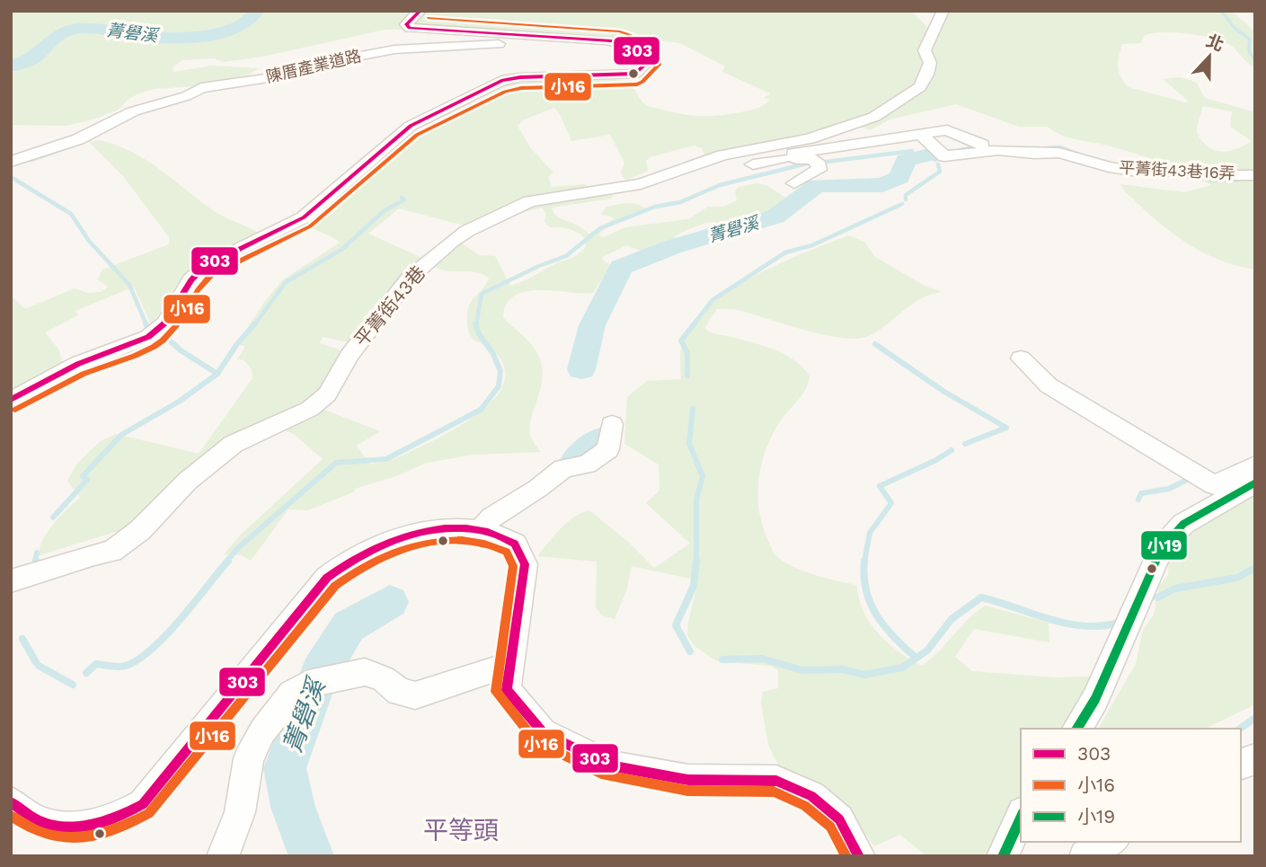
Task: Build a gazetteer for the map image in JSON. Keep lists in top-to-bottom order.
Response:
{
  "streets": {
    "street": ["陳厝產業道路", "平菁街43巷16弄", "平菁街43巷"]
  },
  "districts": ["平等頭"],
  "water": ["菁礐溪"],
  "lines": ["transit line 303", "transit line 小16", "transit line 小19"],
  "legend": ["303", "小16", "小19"],
  "north": "top"
}
